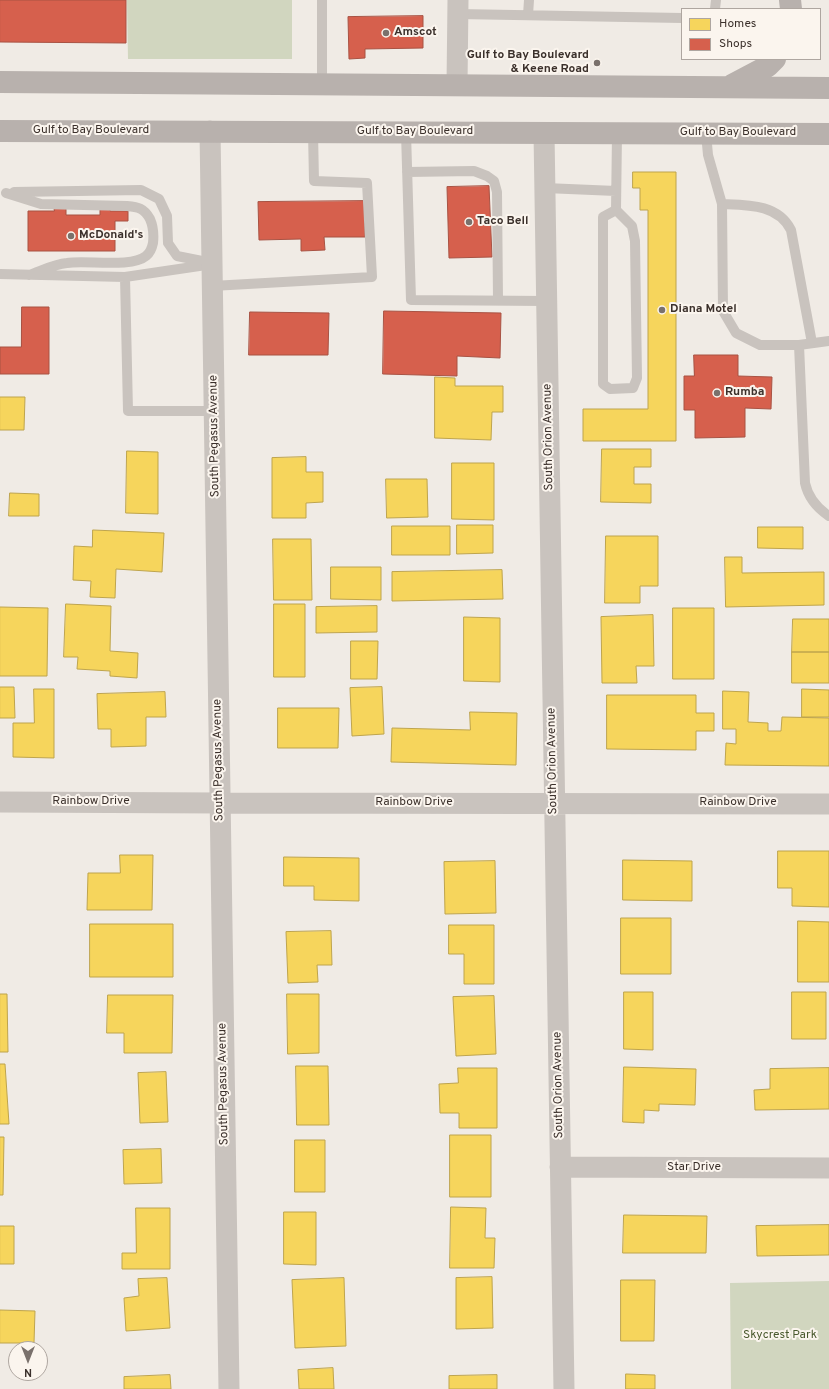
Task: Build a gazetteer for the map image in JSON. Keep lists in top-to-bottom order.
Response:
{
  "streets": {
    "main road": ["Gulf to Bay Boulevard"],
    "street": [
      "South Pegasus Avenue",
      "South Orion Avenue",
      "Rainbow Drive",
      "Star Drive"
    ]
  },
  "crossings": [
    ["Gulf to Bay Boulevard", "South Pegasus Avenue"],
    ["Gulf to Bay Boulevard", "South Orion Avenue"],
    ["South Pegasus Avenue", "Rainbow Drive"],
    ["South Orion Avenue", "Rainbow Drive"],
    ["South Orion Avenue", "Star Drive"]
  ],
  "parks": ["Skycrest Park"],
  "places": [
    "Amscot",
    "Gulf to Bay Boulevard & Keene Road",
    "Taco Bell",
    "McDonald's",
    "Diana Motel",
    "Rumba"
  ],
  "legend": ["Homes", "Shops"],
  "north": "bottom"
}
